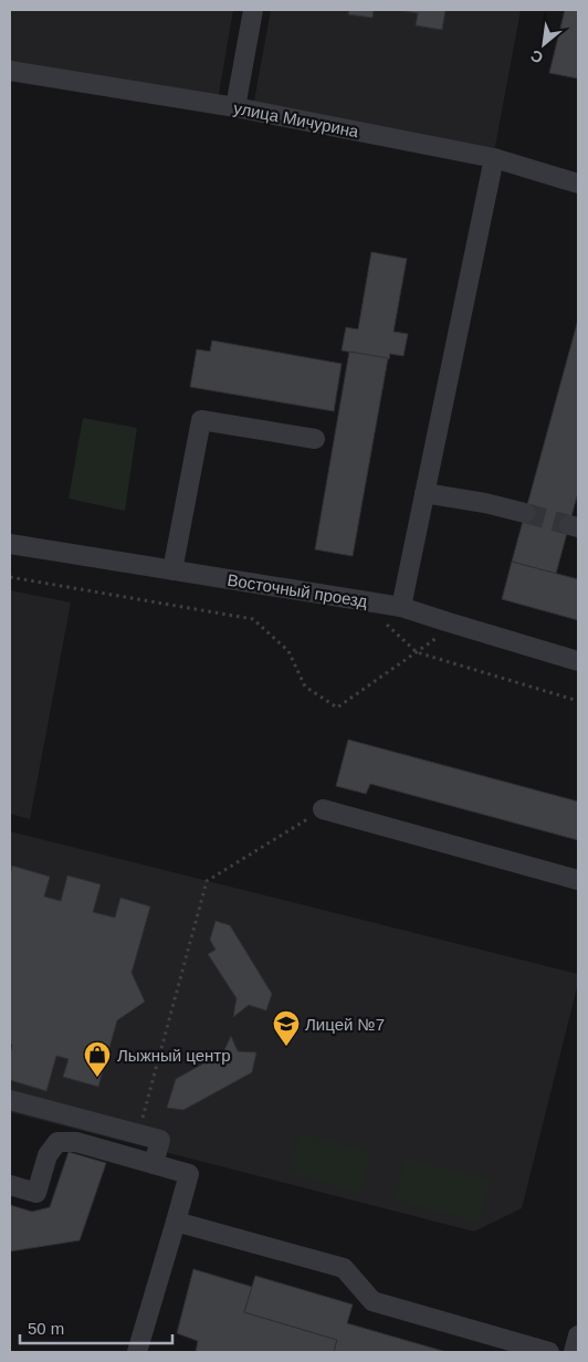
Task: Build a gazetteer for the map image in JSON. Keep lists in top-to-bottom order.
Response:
{
  "streets": {
    "street": ["улица Мичурина", "Восточный проезд"]
  },
  "places": {
    "school or university": ["Лицей №7"],
    "shop": ["Лыжный центр"]
  },
  "scale_bar": "50 m",
  "north": "bottom left"
}
